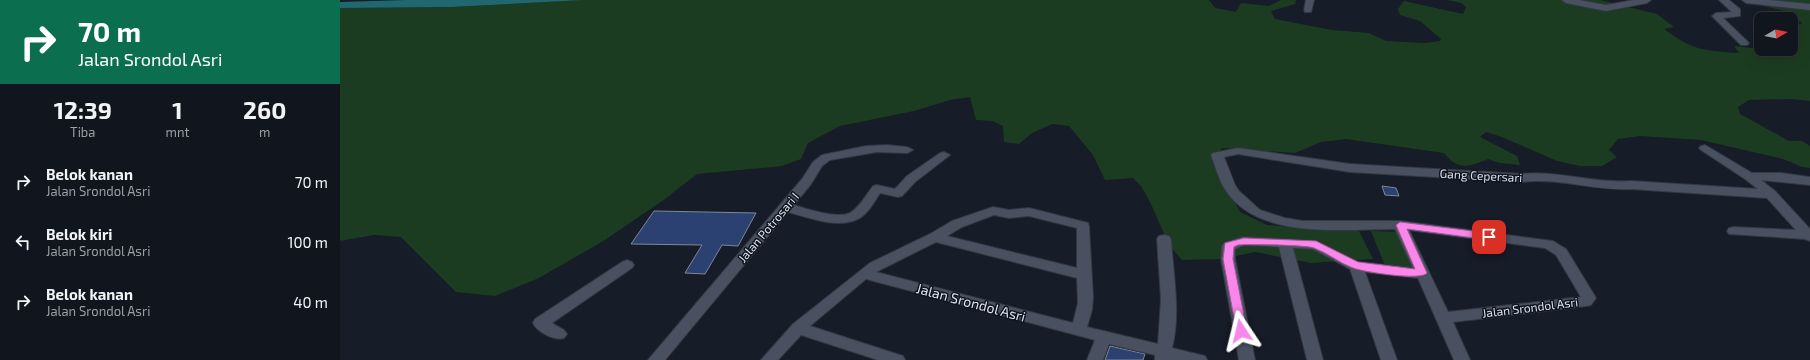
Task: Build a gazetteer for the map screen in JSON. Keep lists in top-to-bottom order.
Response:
{
  "streets": {
    "street": ["Gang Cepersari", "Jalan Potrosari I", "Jalan Srondol Asri"]
  },
  "crossings": [
    ["Gang Cepersari", "Jalan Srondol Asri"]
  ],
  "north": "right",
  "page": {
    "turn": ["70 m", "Jalan Srondol Asri"],
    "eta": [
      "12:39",
      "Tiba",
      "1",
      "mnt",
      "260",
      "m"
    ],
    "list": [
      {
        "name": "Belok kanan",
        "note": "Jalan Srondol Asri",
        "value": "70 m"
      },
      {
        "name": "Belok kiri",
        "note": "Jalan Srondol Asri",
        "value": "100 m"
      },
      {
        "name": "Belok kanan",
        "note": "Jalan Srondol Asri",
        "value": "40 m"
      }
    ]
  }
}
